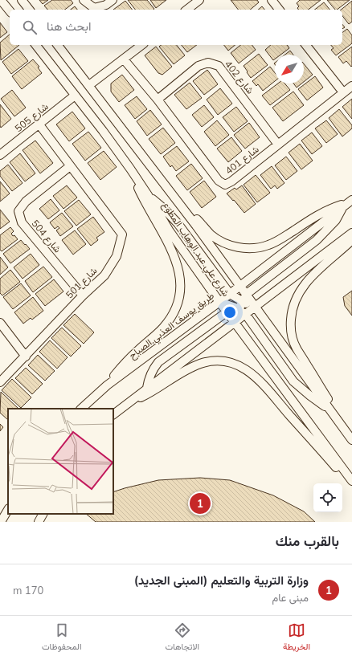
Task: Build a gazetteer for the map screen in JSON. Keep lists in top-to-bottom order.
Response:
{
  "streets": {
    "street": [
      "شارع 402",
      "شارع 505",
      "شارع 401",
      "شارع 504",
      "شارع علي عبد الوهاب المطوع",
      "شارع 501",
      "طريق يوسف العذبي الصباح"
    ]
  },
  "crossings": [
    ["شارع 402", "شارع 401"],
    ["شارع 505", "شارع علي عبد الوهاب المطوع"],
    ["شارع 505", "شارع 501"],
    ["شارع 504", "شارع 501"],
    ["شارع علي عبد الوهاب المطوع", "طريق يوسف العذبي الصباح"]
  ],
  "north": "bottom left",
  "page": {
    "search": "ابحث هنا",
    "pins": "1",
    "heading": "بالقرب منك",
    "list": [
      {
        "mark": "1",
        "name": "وزارة التربية والتعليم (المبنى الجديد)",
        "note": "مبنى عام",
        "value": "170 m"
      }
    ],
    "nav": ["الخريطة", "الاتجاهات", "المحفوظات"]
  }
}
